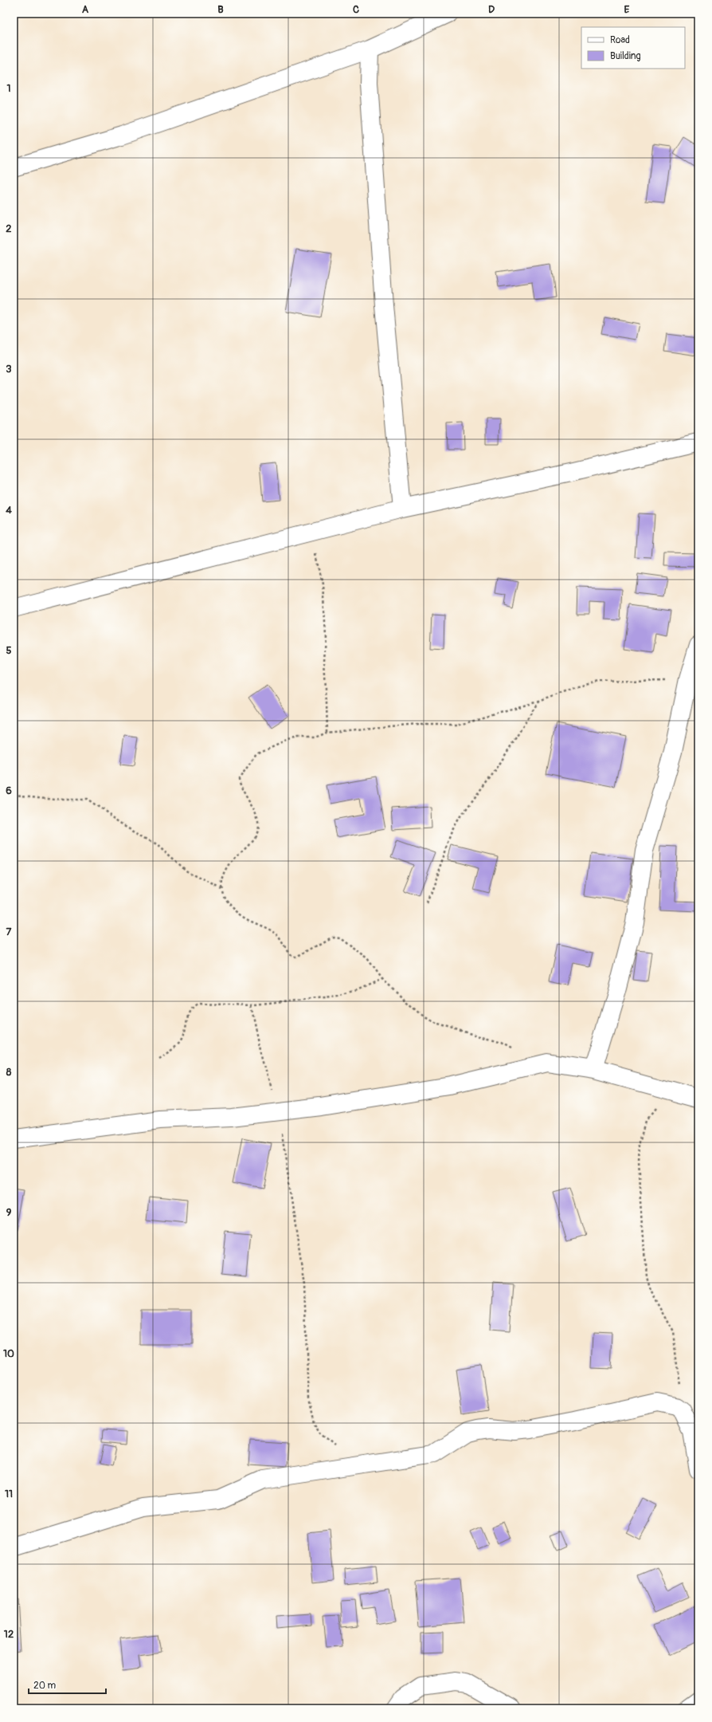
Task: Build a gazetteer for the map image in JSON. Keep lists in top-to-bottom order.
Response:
{
  "legend": ["Road", "Building"],
  "scale_bar": "20 m",
  "grid": {
    "columns": [
      "A",
      "B",
      "C",
      "D",
      "E"
    ],
    "rows": [
      "1",
      "2",
      "3",
      "4",
      "5",
      "6",
      "7",
      "8",
      "9",
      "10",
      "11",
      "12"
    ]
  }
}
